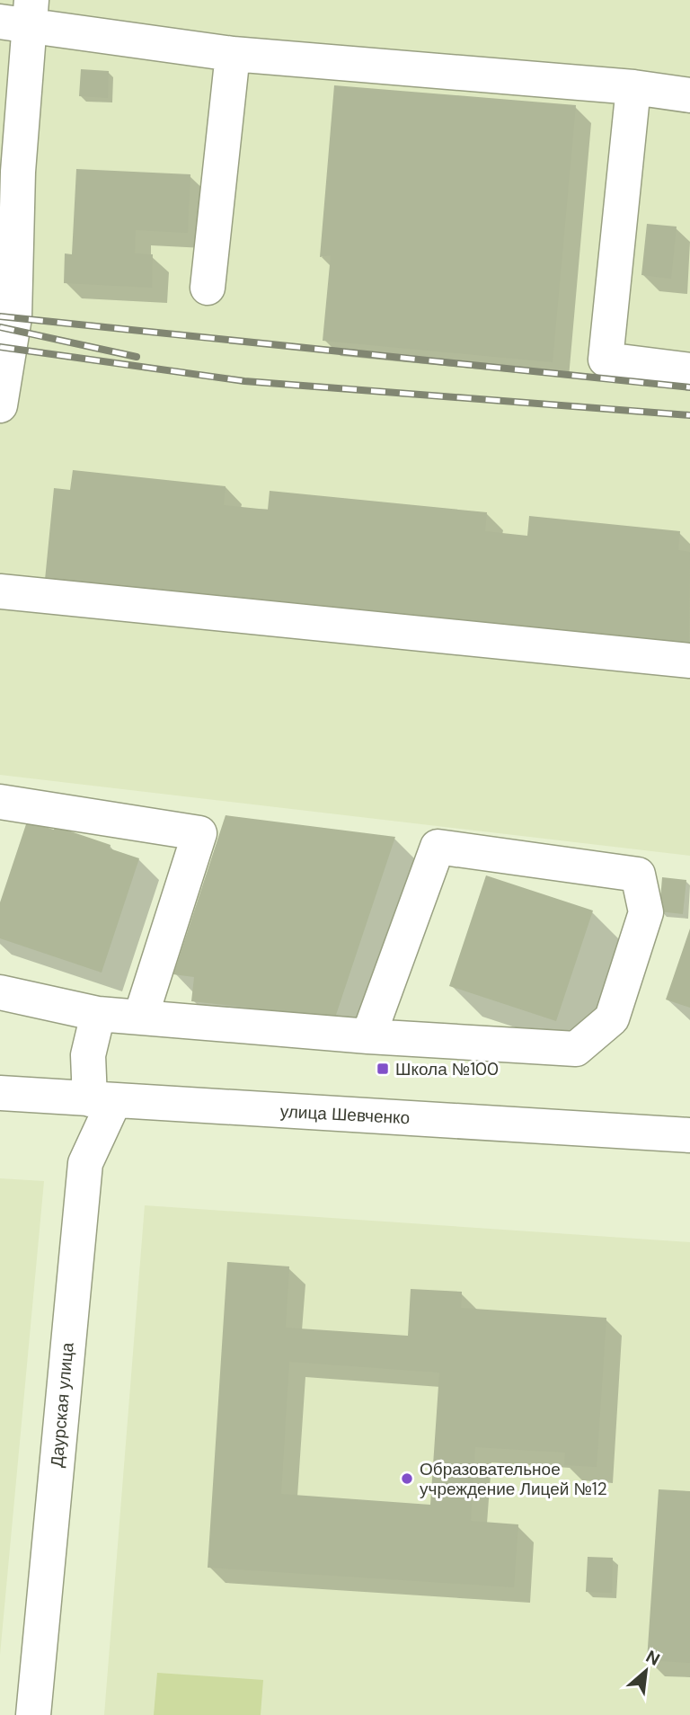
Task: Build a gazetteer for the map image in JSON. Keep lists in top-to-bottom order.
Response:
{
  "streets": {
    "street": ["улица Шевченко", "Даурская улица"]
  },
  "crossings": [
    ["улица Шевченко", "Даурская улица"]
  ],
  "places": {
    "transit": ["Школа №100"],
    "other": ["Образовательное учреждение Лицей №12"]
  },
  "north": "top right"
}
